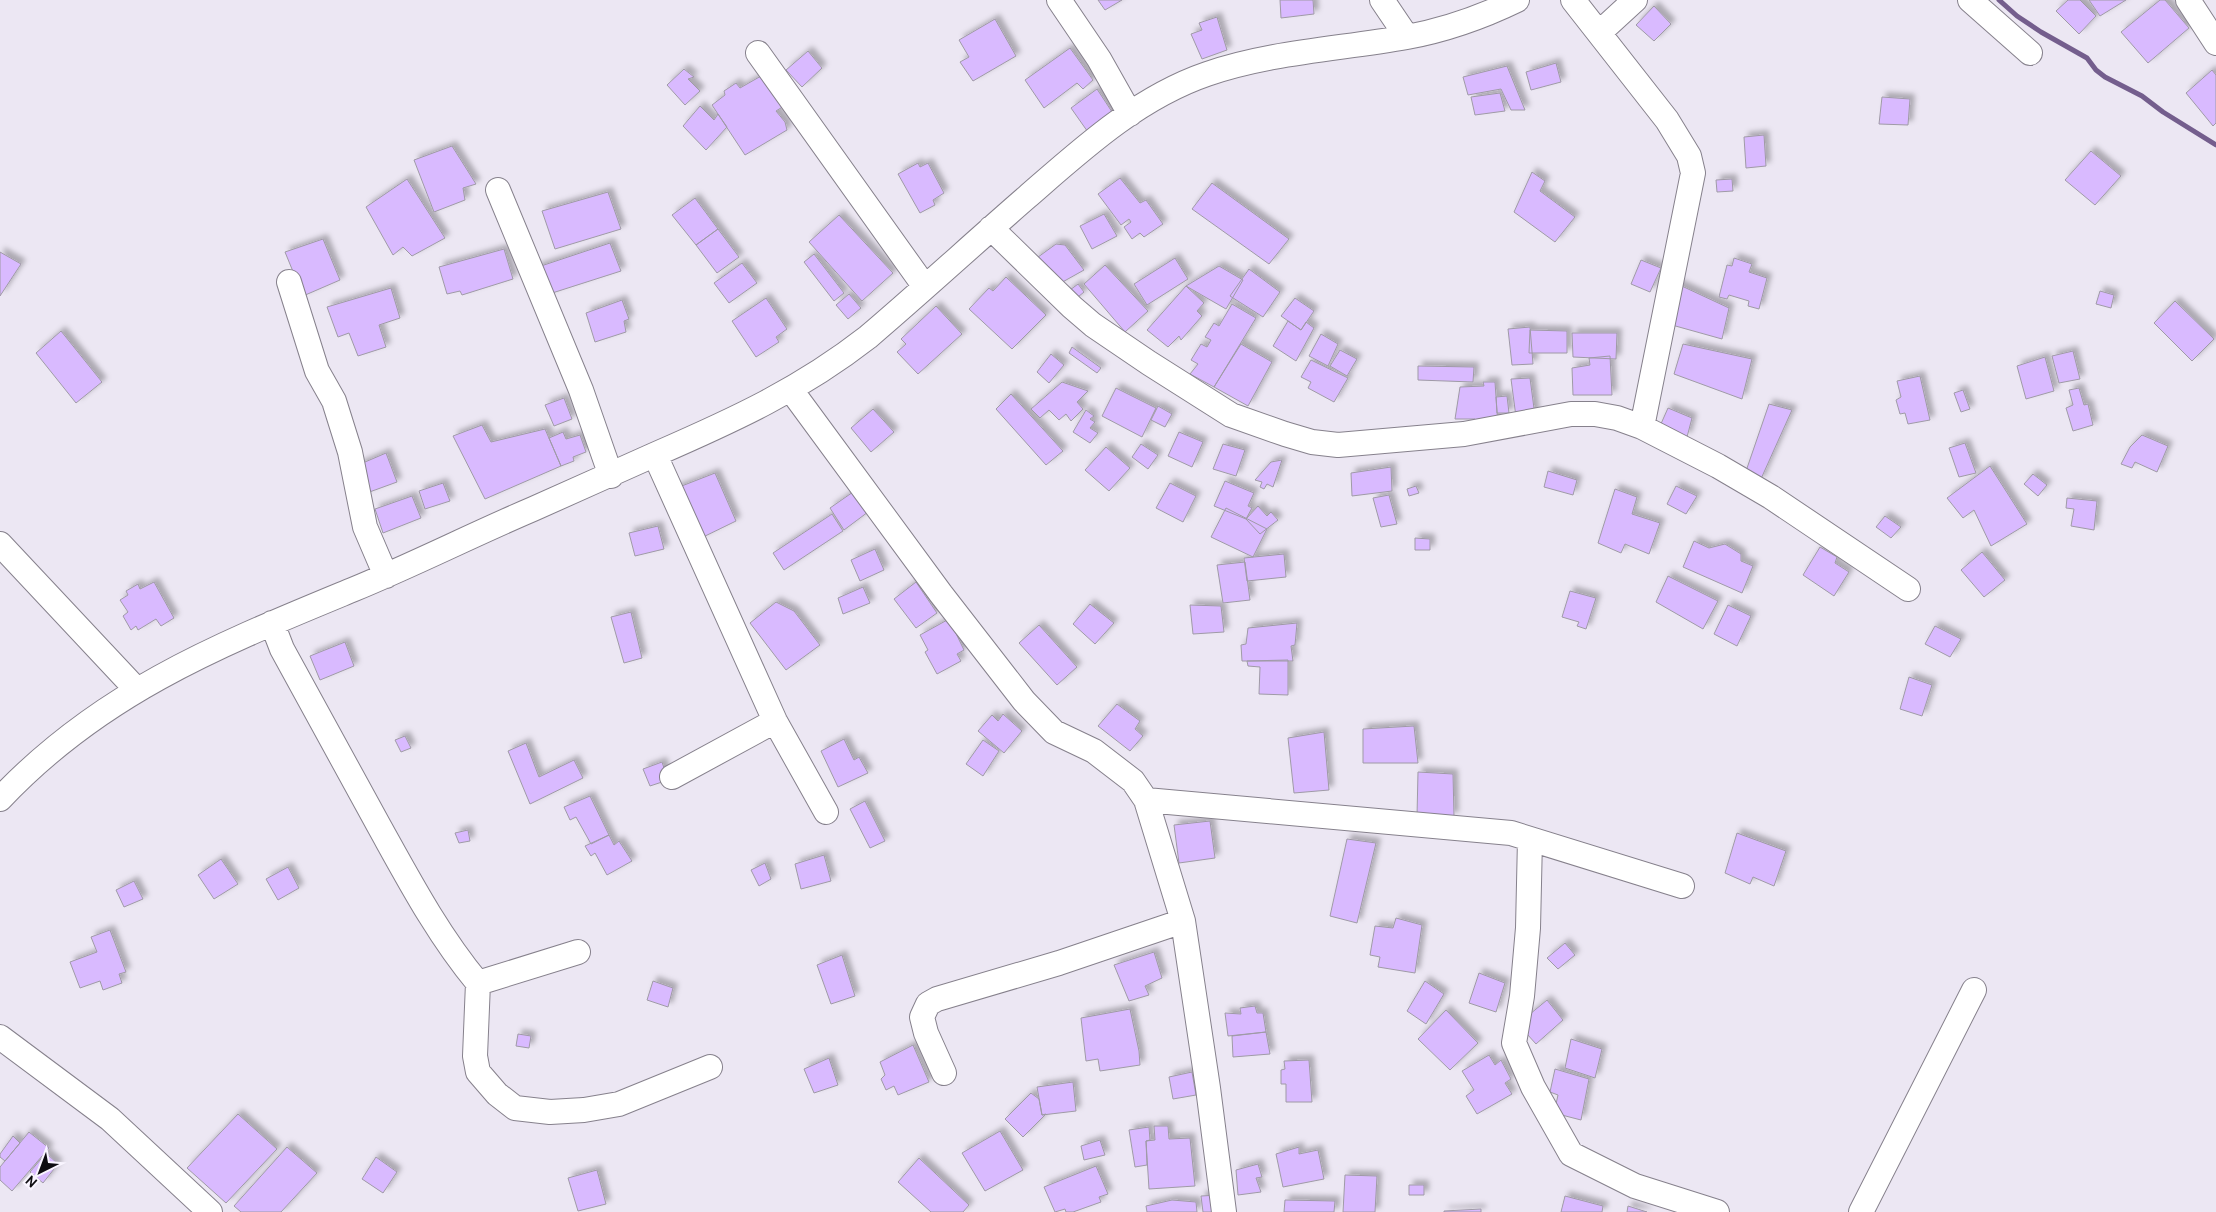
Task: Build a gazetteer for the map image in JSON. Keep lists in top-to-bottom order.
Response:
{
  "north": "bottom left"
}
